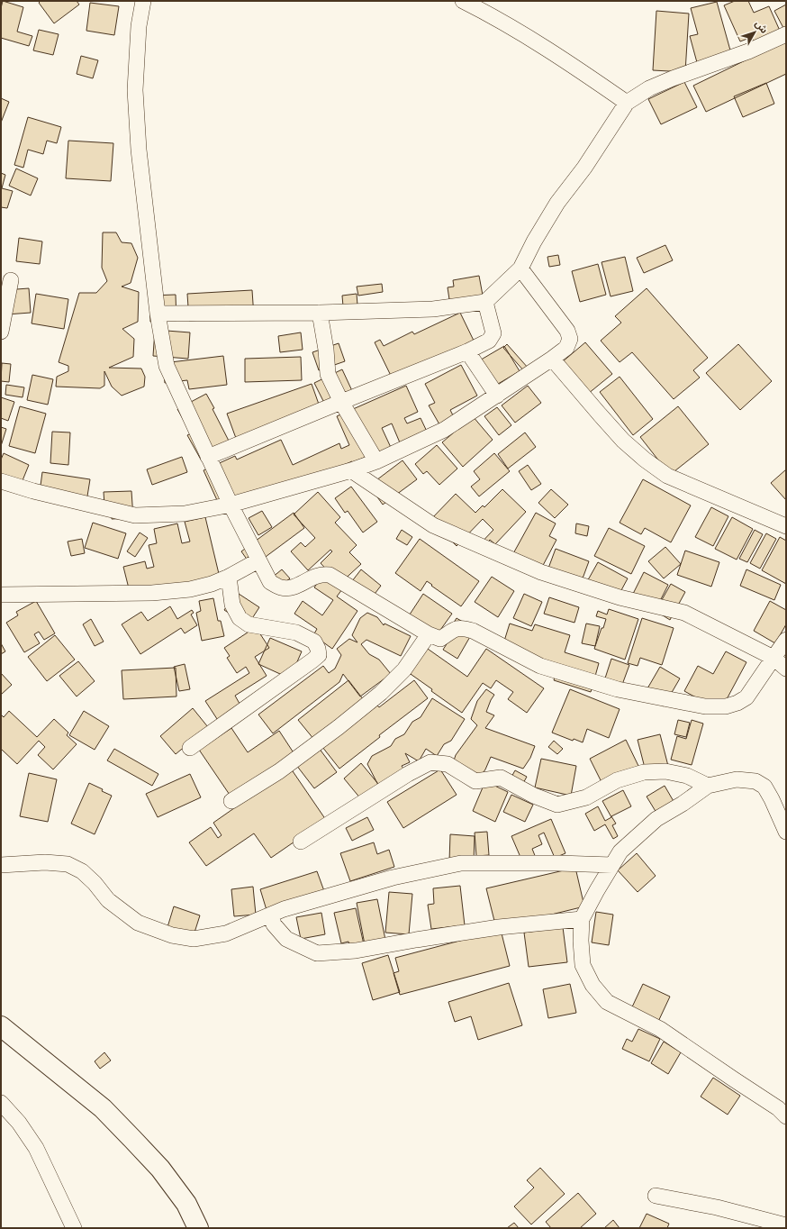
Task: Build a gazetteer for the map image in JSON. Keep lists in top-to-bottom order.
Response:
{
  "north": "top right"
}
